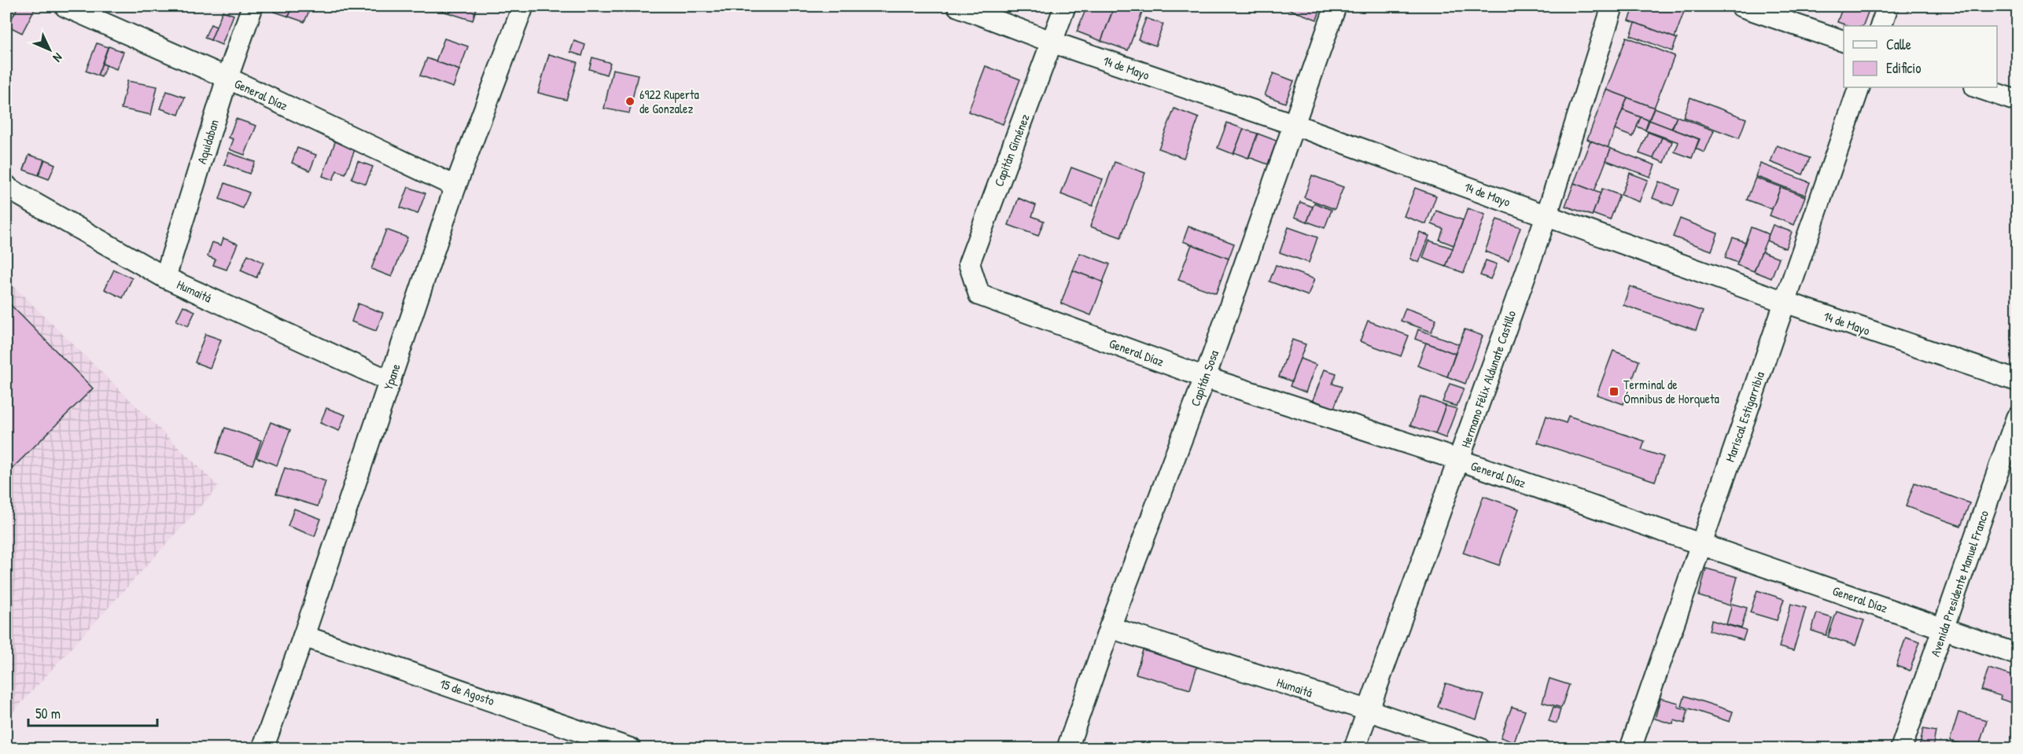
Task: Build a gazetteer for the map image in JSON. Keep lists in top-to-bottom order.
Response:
{
  "streets": {
    "street": [
      "14 de Mayo",
      "General Díaz",
      "Aquidaban",
      "Capitán Giménez",
      "Humaitá",
      "Ypane",
      "Capitán Sosa",
      "Hermano Félix Aldunate Castillo",
      "Mariscal Estigarribia",
      "Avenida Presidente Manuel Franco",
      "15 de Agosto"
    ]
  },
  "crossings": [
    ["14 de Mayo", "Capitán Giménez"],
    ["14 de Mayo", "Capitán Sosa"],
    ["14 de Mayo", "Hermano Félix Aldunate Castillo"],
    ["14 de Mayo", "Mariscal Estigarribia"],
    ["General Díaz", "Aquidaban"],
    ["General Díaz", "Capitán Giménez"],
    ["General Díaz", "Ypane"],
    ["General Díaz", "Capitán Sosa"],
    ["General Díaz", "Hermano Félix Aldunate Castillo"],
    ["General Díaz", "Mariscal Estigarribia"],
    ["General Díaz", "Avenida Presidente Manuel Franco"],
    ["Aquidaban", "Humaitá"],
    ["Humaitá", "Ypane"],
    ["Humaitá", "Capitán Sosa"],
    ["Humaitá", "Hermano Félix Aldunate Castillo"],
    ["Ypane", "15 de Agosto"]
  ],
  "places": {
    "other": ["6922 Ruperta de Gonzalez"],
    "transit": ["Terminal de Ómnibus de Horqueta"]
  },
  "legend": ["Calle", "Edificio"],
  "scale_bar": "50 m",
  "north": "bottom right"
}
